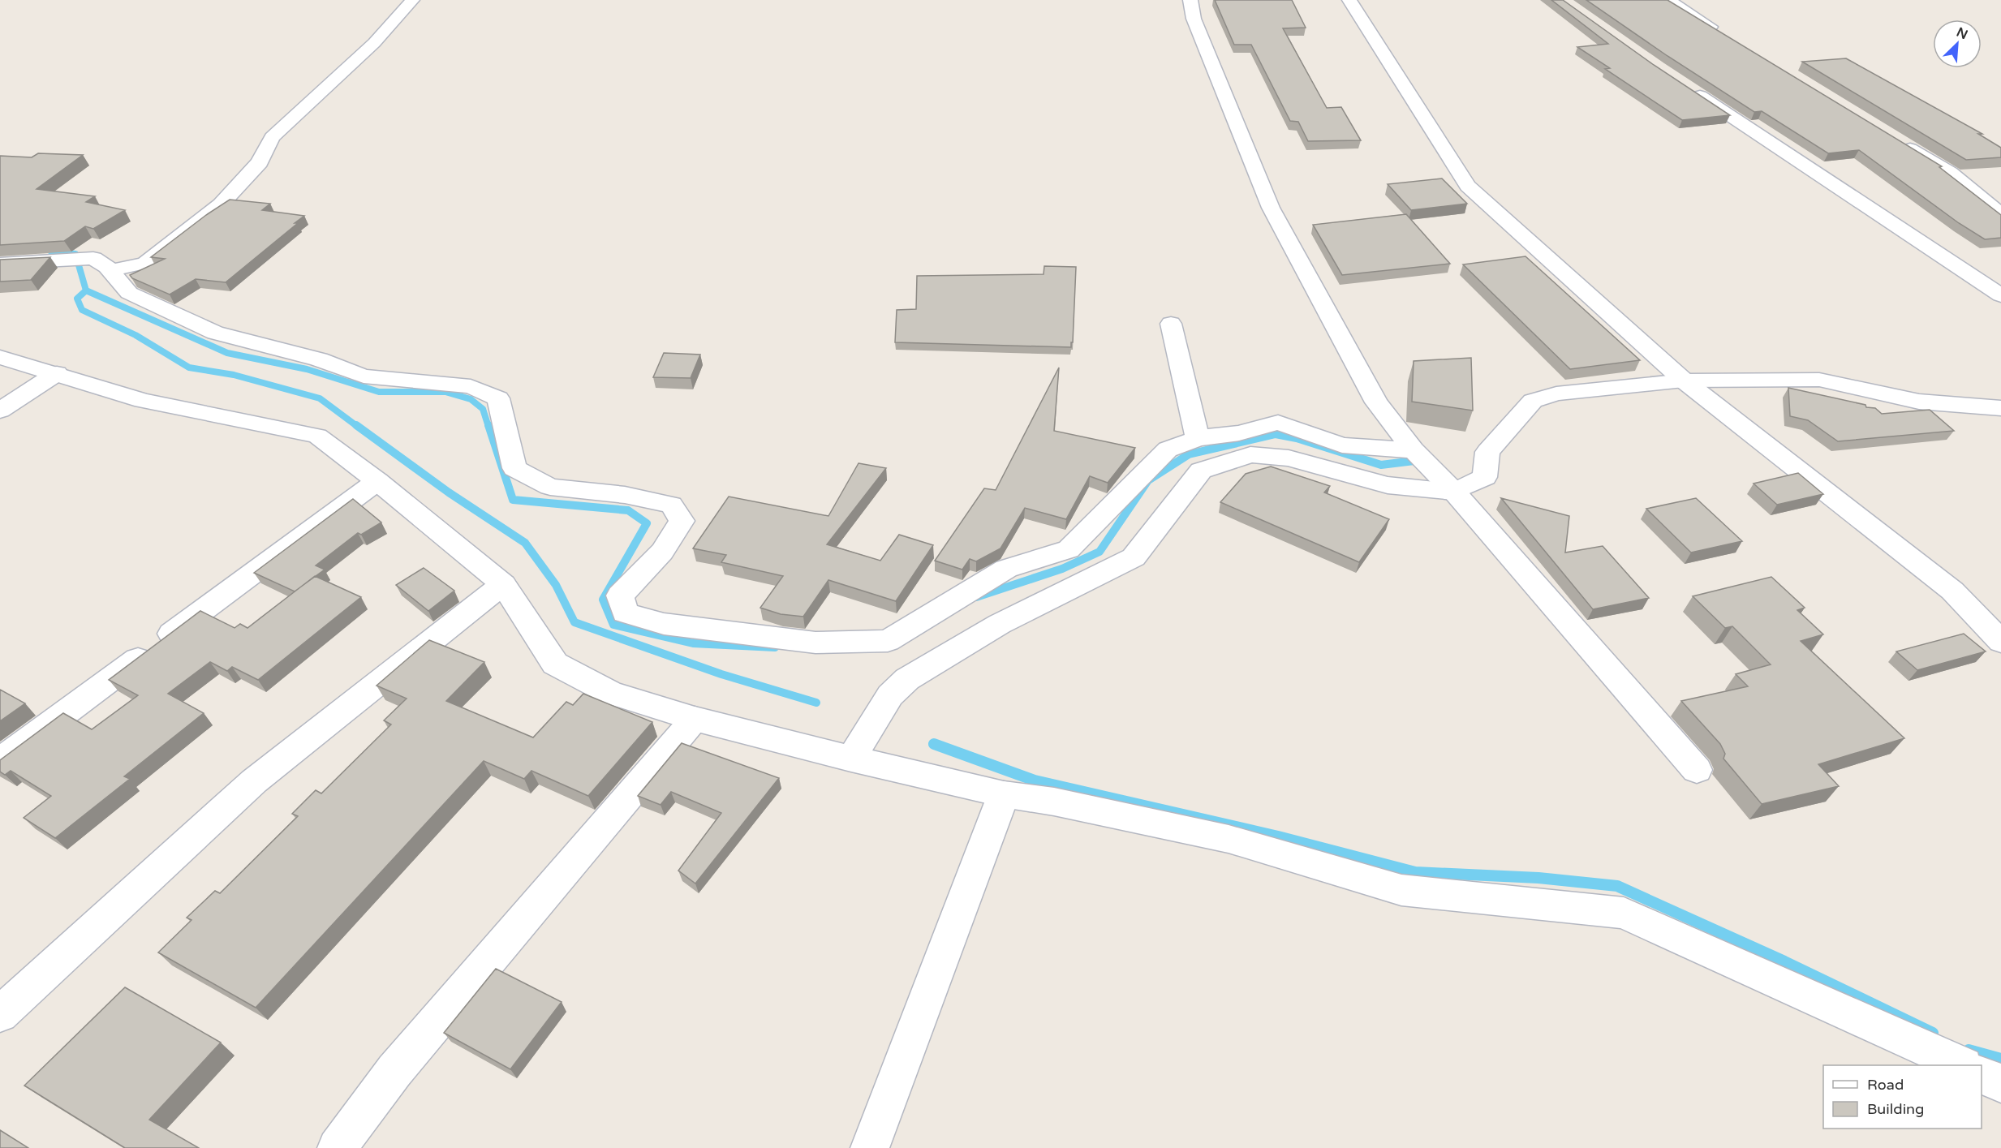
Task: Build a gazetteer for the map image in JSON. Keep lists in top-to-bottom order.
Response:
{
  "legend": ["Road", "Building"],
  "north": "top right"
}
